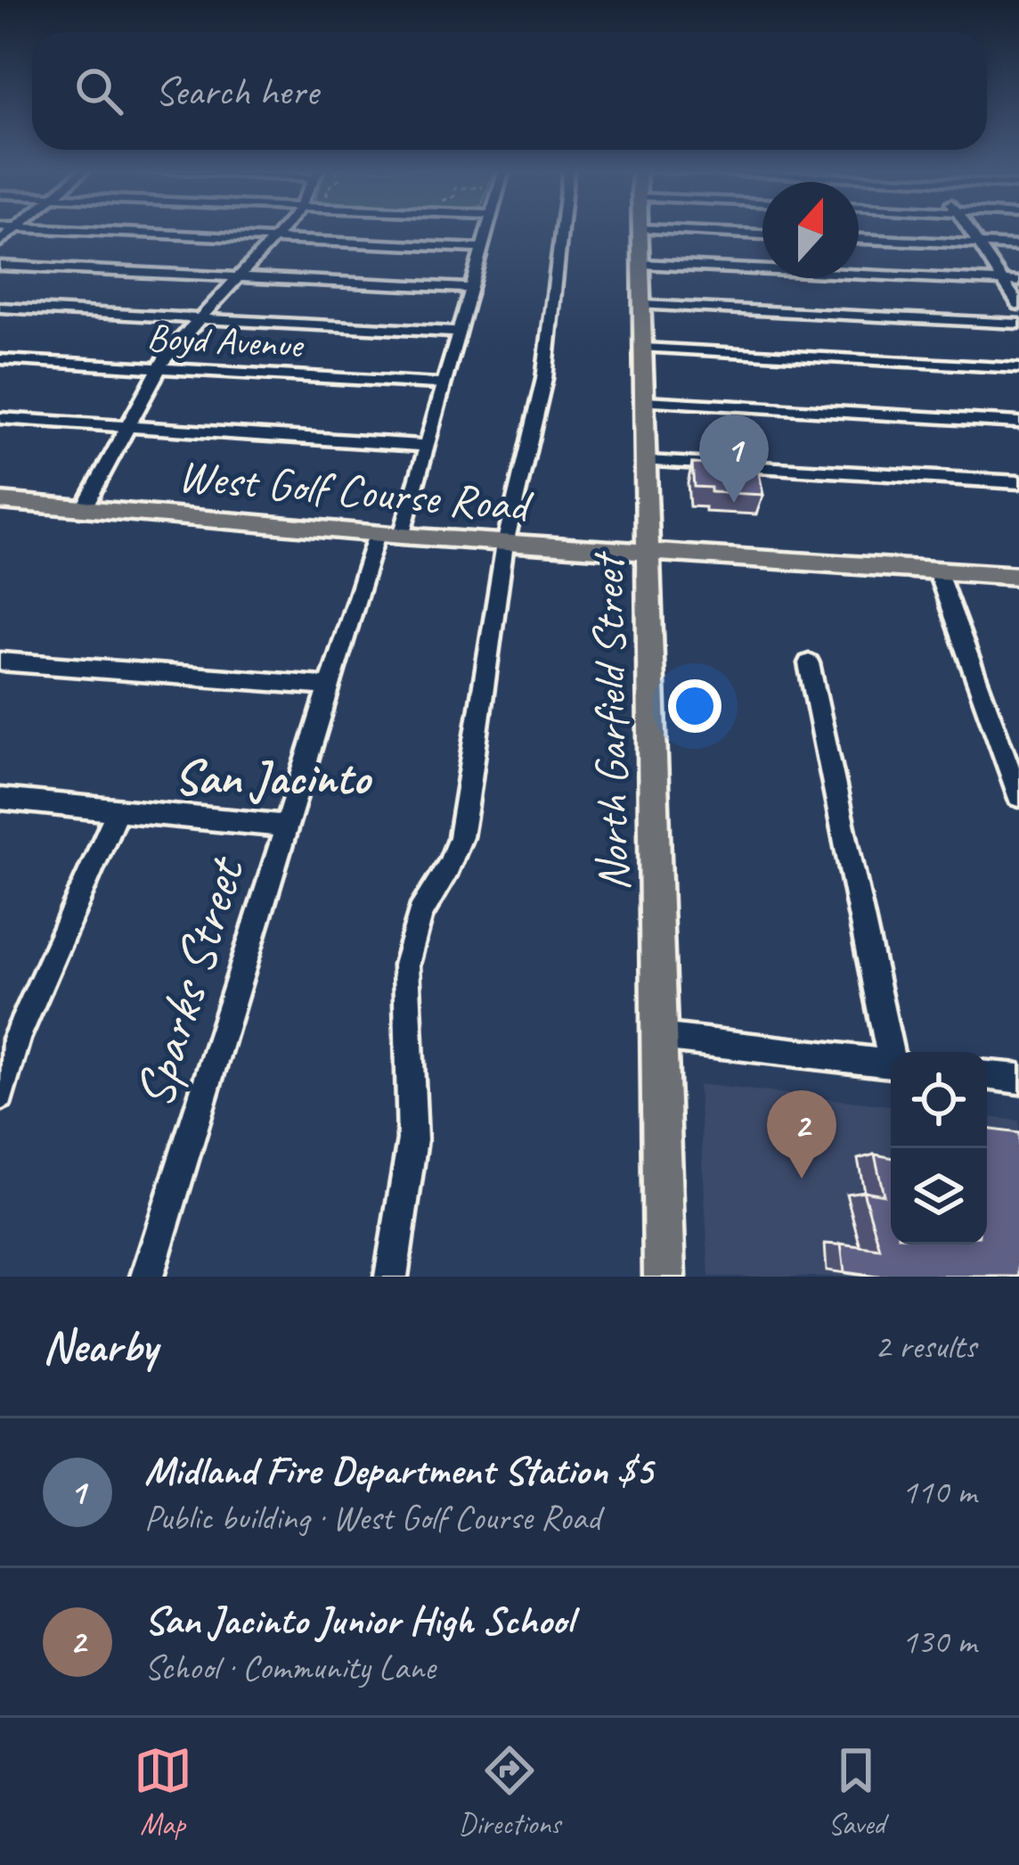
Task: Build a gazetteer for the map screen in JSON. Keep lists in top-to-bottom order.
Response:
{
  "streets": {
    "main road": ["West Golf Course Road", "North Garfield Street"],
    "street": ["Boyd Avenue", "Sparks Street"]
  },
  "crossings": [
    ["Boyd Avenue", "Sparks Street"],
    ["West Golf Course Road", "North Garfield Street"],
    ["West Golf Course Road", "Sparks Street"]
  ],
  "districts": ["San Jacinto"],
  "north": "top",
  "page": {
    "search": "Search here",
    "pins": ["1", "2"],
    "heading": ["Nearby", "2 results"],
    "list": [
      {
        "mark": "1",
        "name": "Midland Fire Department Station $5",
        "note": "Public building · West Golf Course Road",
        "value": "110 m"
      },
      {
        "mark": "2",
        "name": "San Jacinto Junior High School",
        "note": "School · Community Lane",
        "value": "130 m"
      }
    ],
    "nav": ["Map", "Directions", "Saved"]
  }
}
